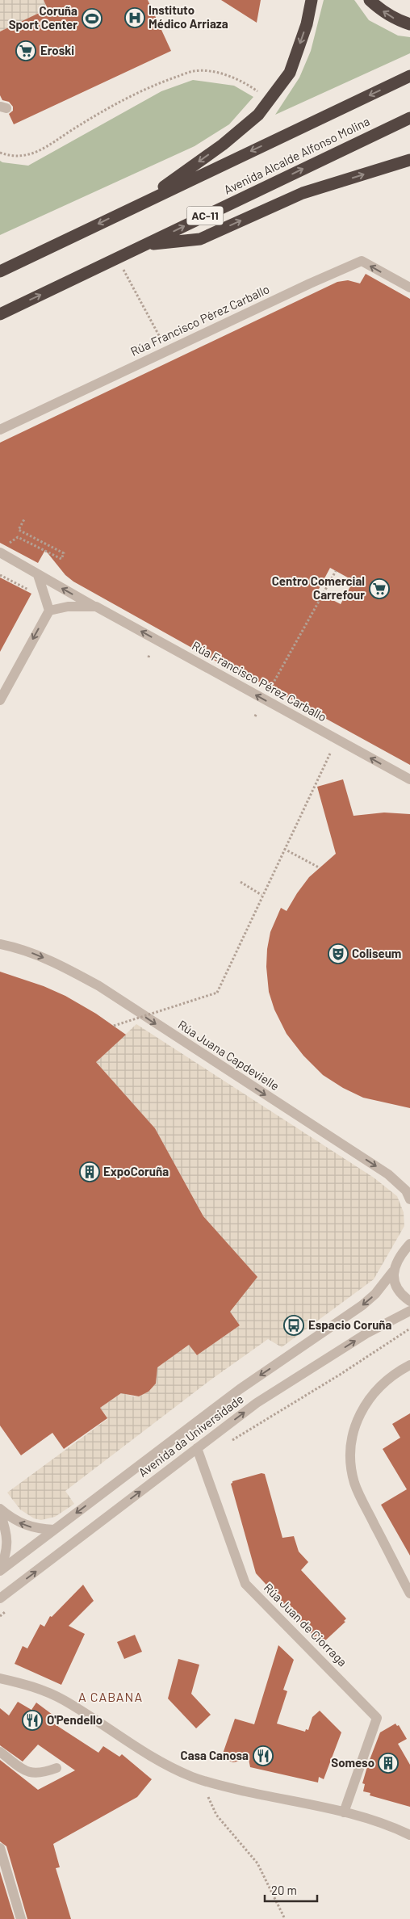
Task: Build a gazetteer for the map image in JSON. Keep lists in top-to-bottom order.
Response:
{
  "streets": {
    "highway": ["Avenida Alcalde Alfonso Molina", "AC-11"],
    "street": [
      "Rúa Francisco Pérez Carballo",
      "Rúa Juana Capdevielle",
      "Avenida da Universidade",
      "Rúa Juan de Ciorraga"
    ]
  },
  "crossings": [
    ["Avenida da Universidade", "Rúa Juan de Ciorraga"]
  ],
  "one_way": ["Rúa Francisco Pérez Carballo", "Rúa Juana Capdevielle"],
  "districts": ["A CABANA"],
  "places": {
    "hospital": ["Instituto Médico Arriaza"],
    "sports": ["Coruña Sport Center"],
    "supermarket": ["Eroski", "Centro Comercial Carrefour"],
    "theatre": ["Coliseum"],
    "building": ["ExpoCoruña", "Someso"],
    "bus stop": ["Espacio Coruña"],
    "restaurant": ["O'Pendello", "Casa Canosa"]
  },
  "scale_bar": "20 m"
}
